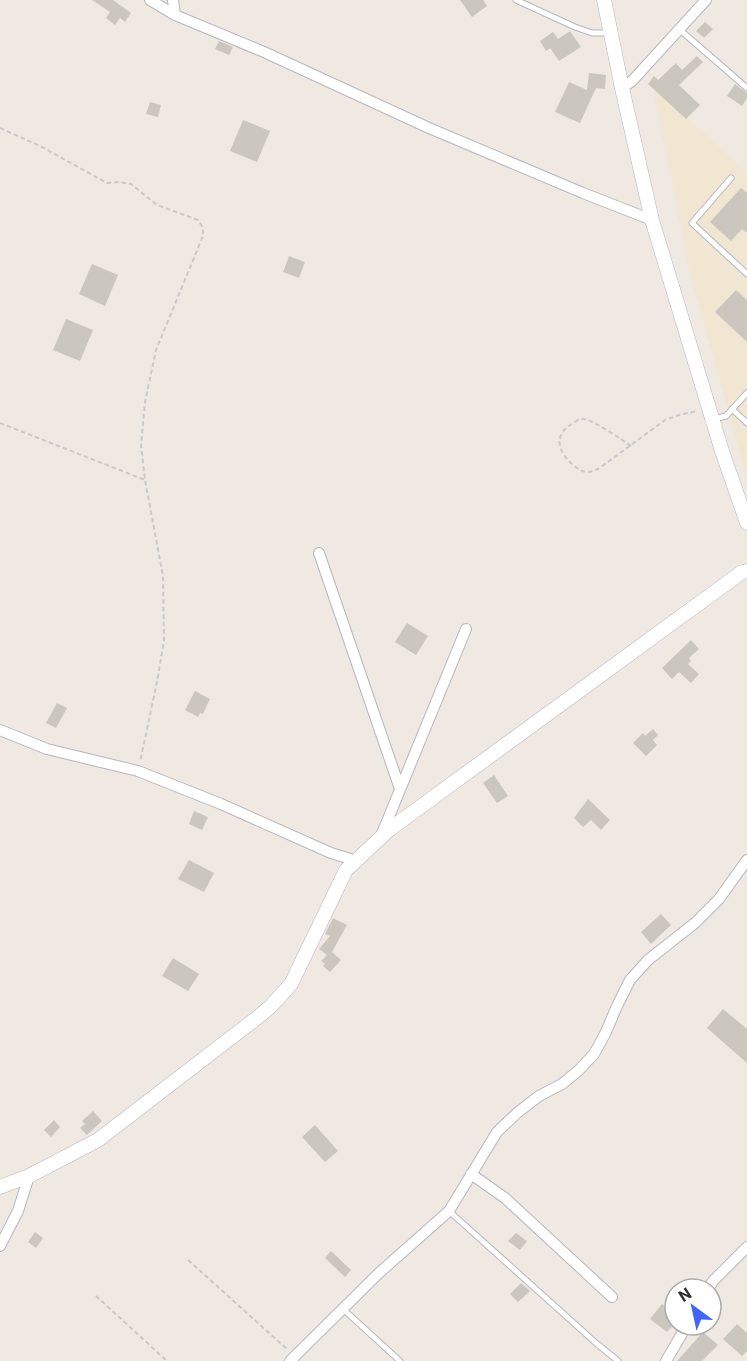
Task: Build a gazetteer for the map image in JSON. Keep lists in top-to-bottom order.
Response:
{
  "north": "top left"
}
